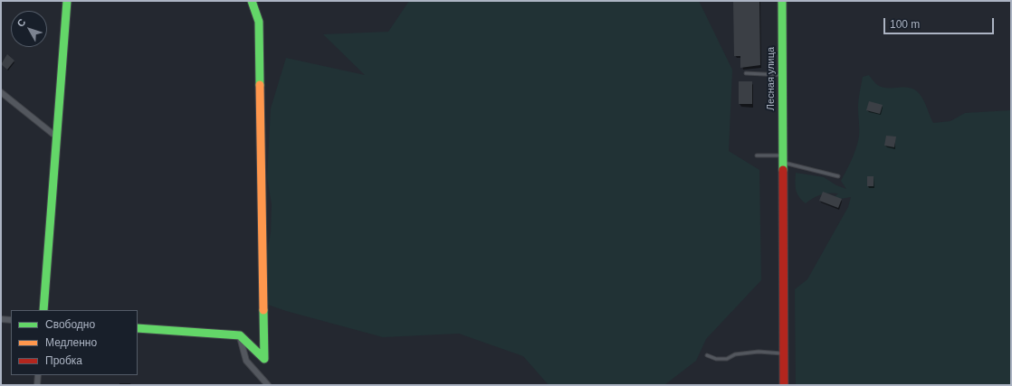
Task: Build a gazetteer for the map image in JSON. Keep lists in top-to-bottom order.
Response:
{
  "streets": {
    "street": ["Лесная улица"]
  },
  "legend": ["Свободно", "Медленно", "Пробка"],
  "scale_bar": "100 m",
  "north": "top left"
}
